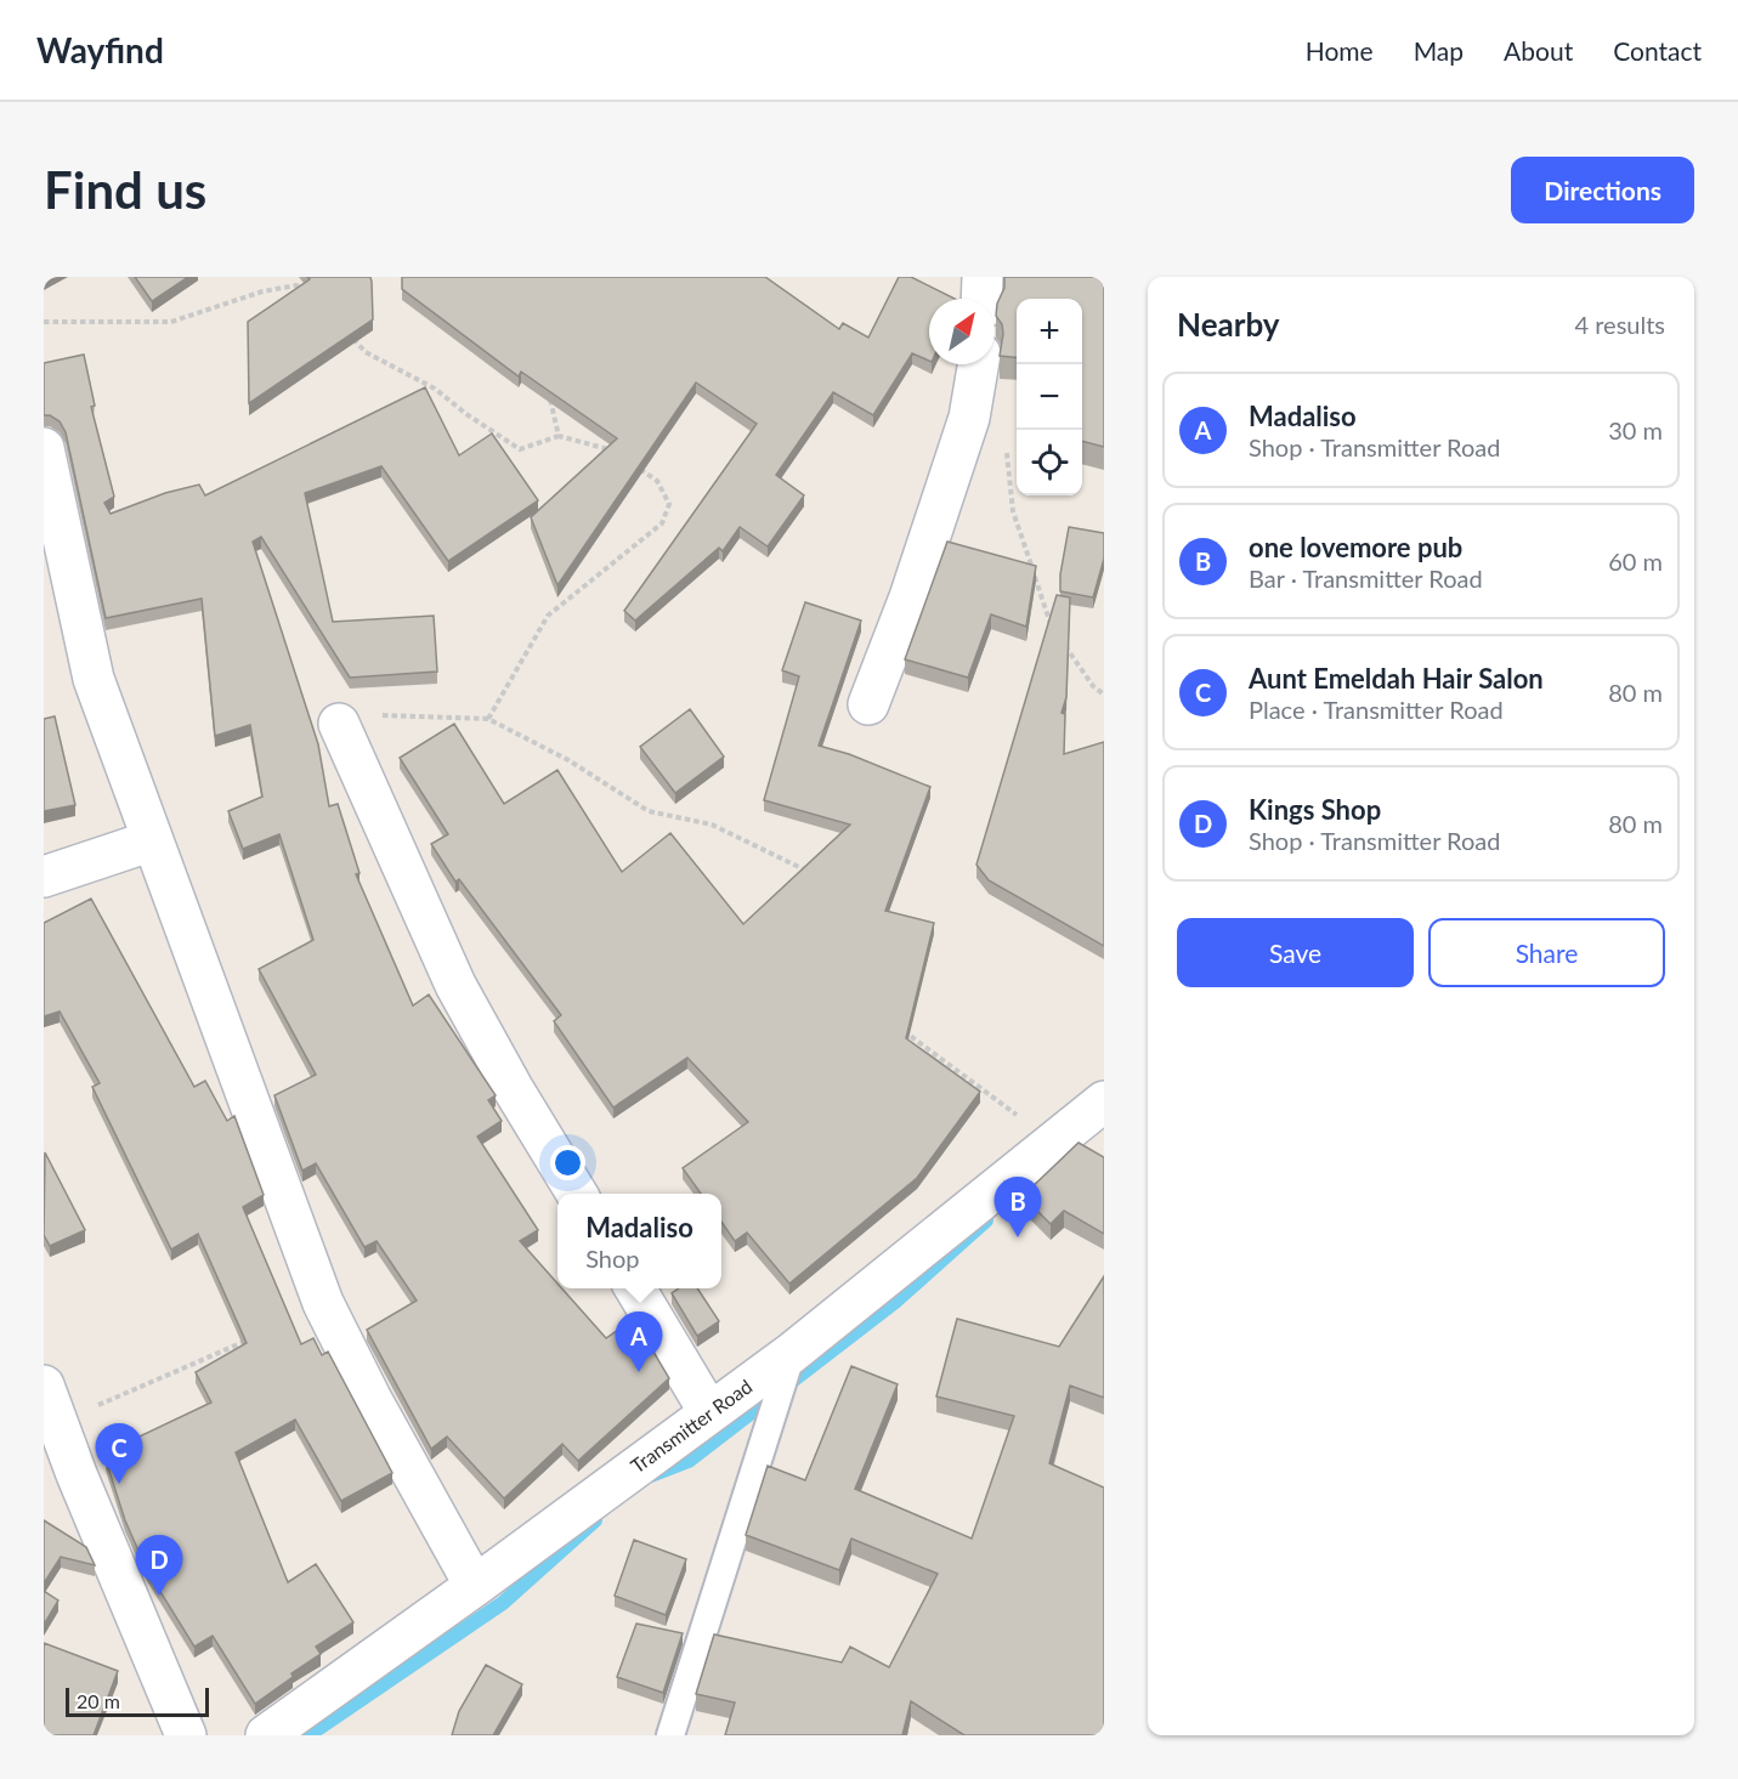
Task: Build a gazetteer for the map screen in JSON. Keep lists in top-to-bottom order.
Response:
{
  "streets": {
    "street": ["Transmitter Road"]
  },
  "scale_bar": "20 m",
  "north": "top right",
  "page": {
    "header": "Wayfind",
    "nav": [
      "Home",
      "Map",
      "About",
      "Contact"
    ],
    "buttons": [
      "Directions",
      ["Save", "Share"]
    ],
    "title": "Find us",
    "heading": ["Nearby", "4 results"],
    "map_buttons": ["+", "−"],
    "list": [
      {
        "mark": "A",
        "name": "Madaliso",
        "note": "Shop · Transmitter Road",
        "value": "30 m"
      },
      {
        "mark": "B",
        "name": "one lovemore pub",
        "note": "Bar · Transmitter Road",
        "value": "60 m"
      },
      {
        "mark": "C",
        "name": "Aunt Emeldah Hair Salon",
        "note": "Place · Transmitter Road",
        "value": "80 m"
      },
      {
        "mark": "D",
        "name": "Kings Shop",
        "note": "Shop · Transmitter Road",
        "value": "80 m"
      }
    ],
    "pins": [
      "B",
      "A",
      "C",
      "D"
    ],
    "popup": ["Madaliso", "Shop"],
    "scale": "20 m"
  }
}
